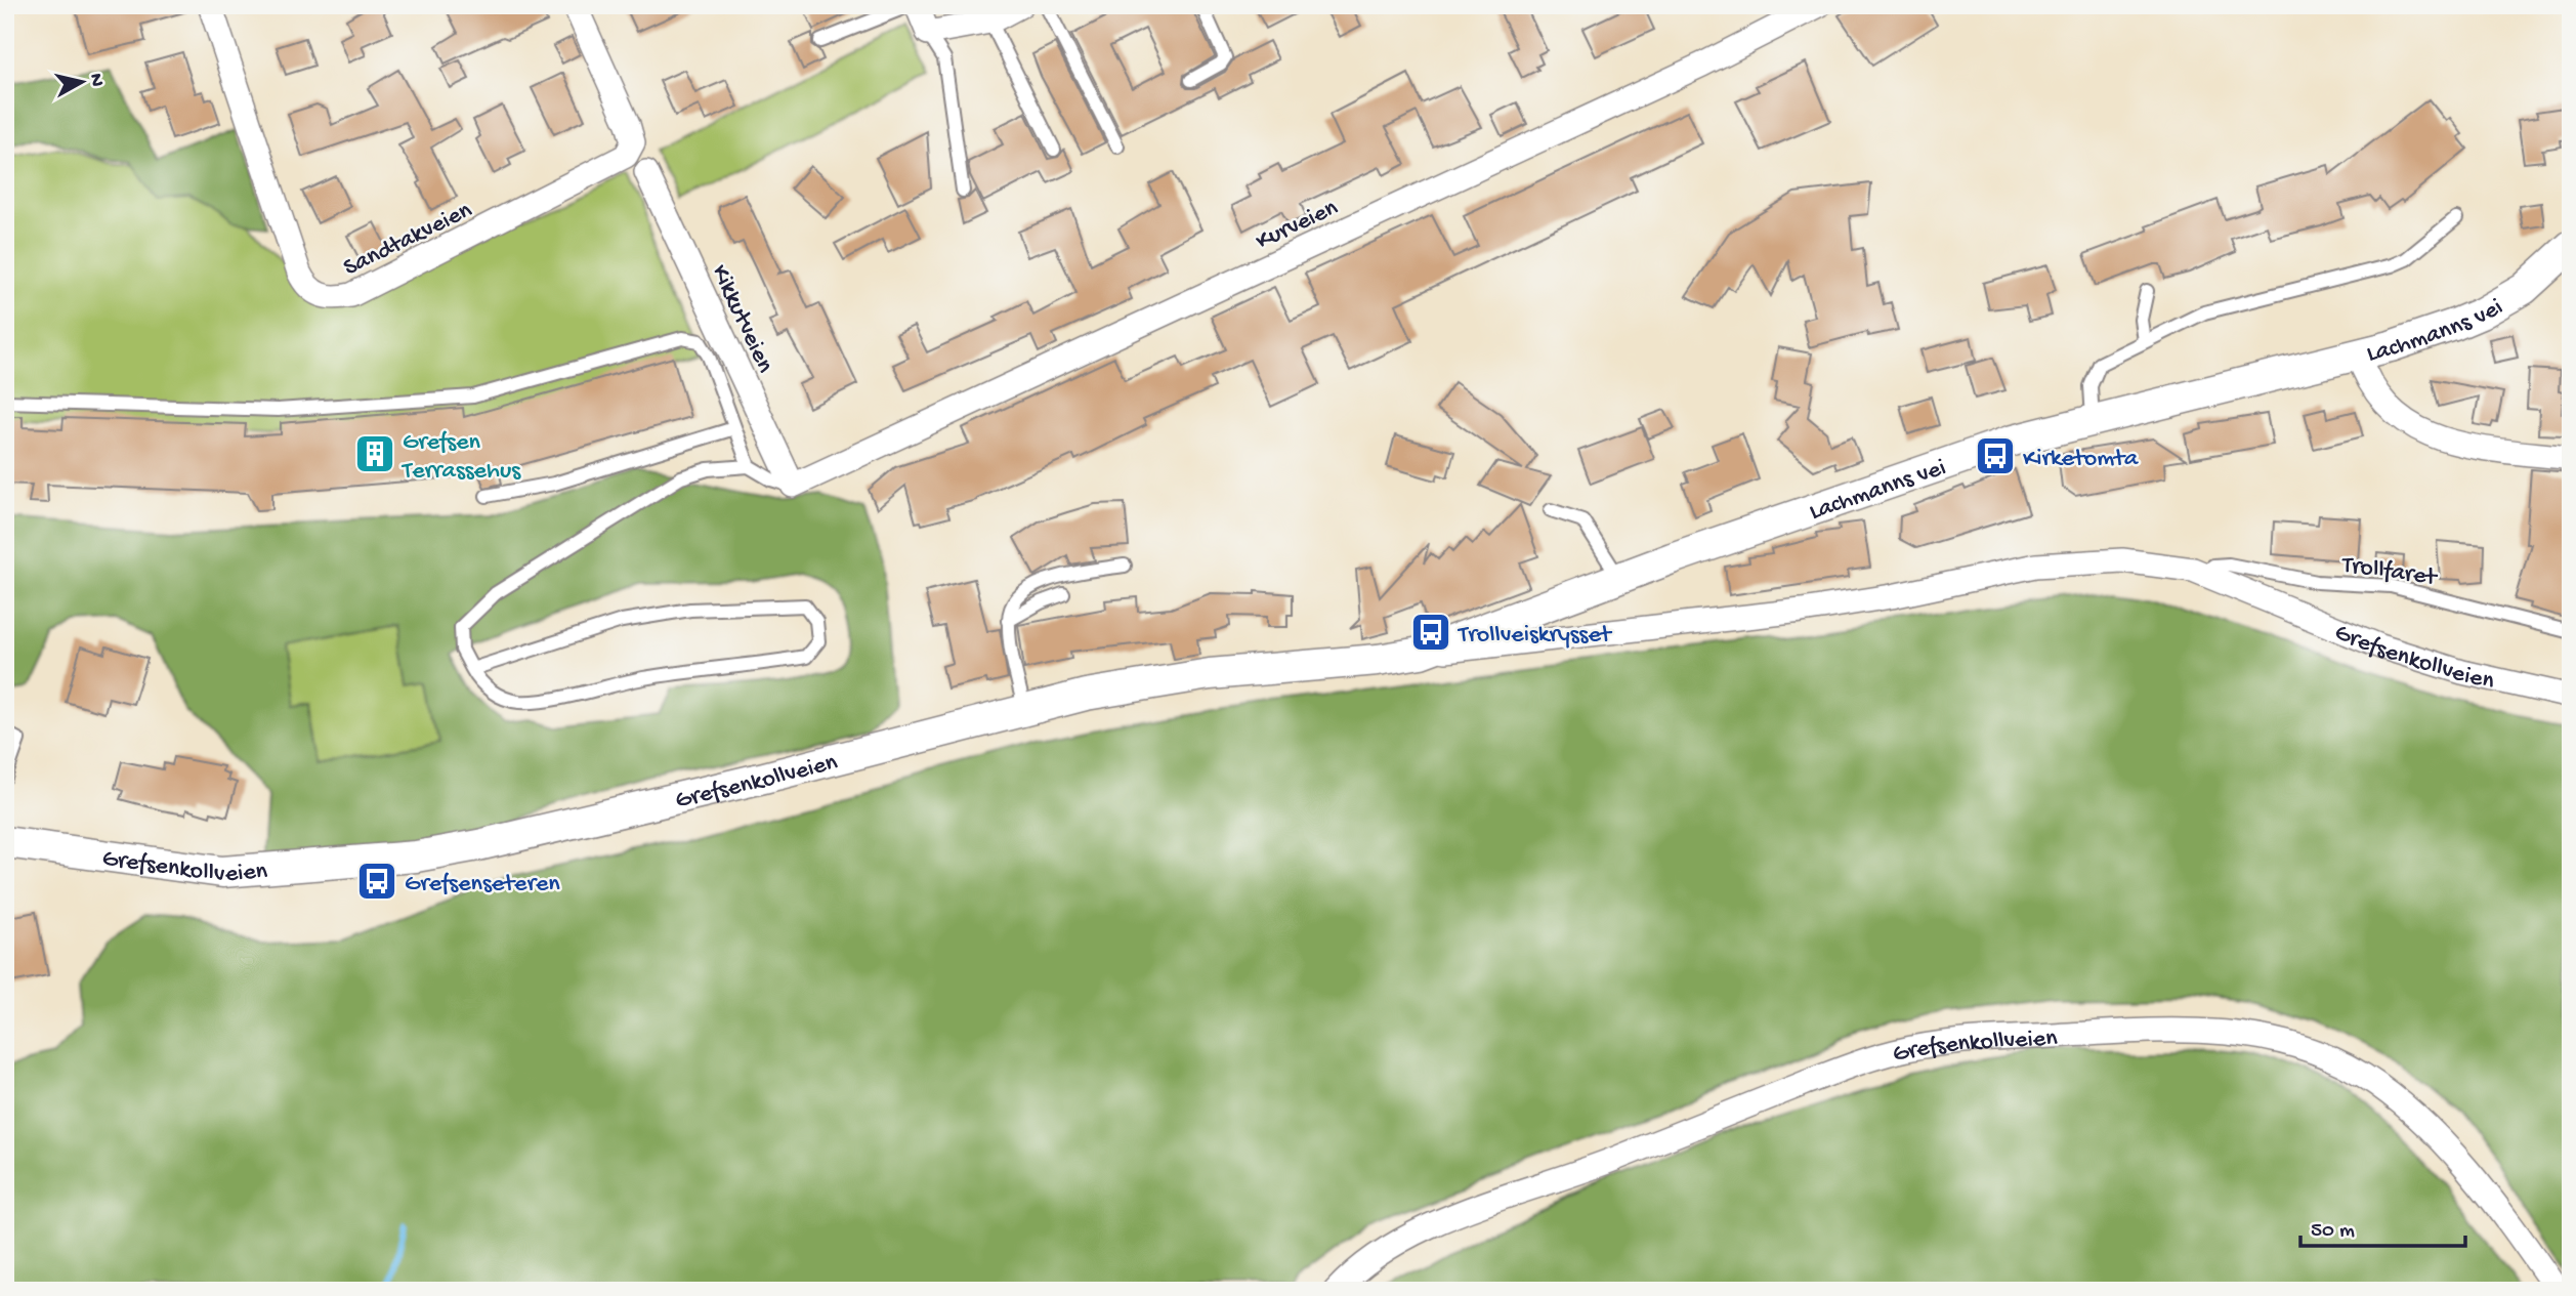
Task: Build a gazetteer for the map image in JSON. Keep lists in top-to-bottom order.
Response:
{
  "streets": {
    "street": [
      "Kurveien",
      "Sandtakveien",
      "Kikkutveien",
      "Lachmanns vei",
      "Grefsenkollveien"
    ],
    "lane": ["Trollfaret"]
  },
  "crossings": [
    ["Kurveien", "Kikkutveien"],
    ["Lachmanns vei", "Grefsenkollveien"],
    ["Trollfaret", "Grefsenkollveien"]
  ],
  "places": {
    "building": ["Grefsen Terrassehus"],
    "bus stop": ["Kirketomta", "Trollveiskrysset", "Grefsenseteren"]
  },
  "scale_bar": "50 m",
  "north": "right"
}
